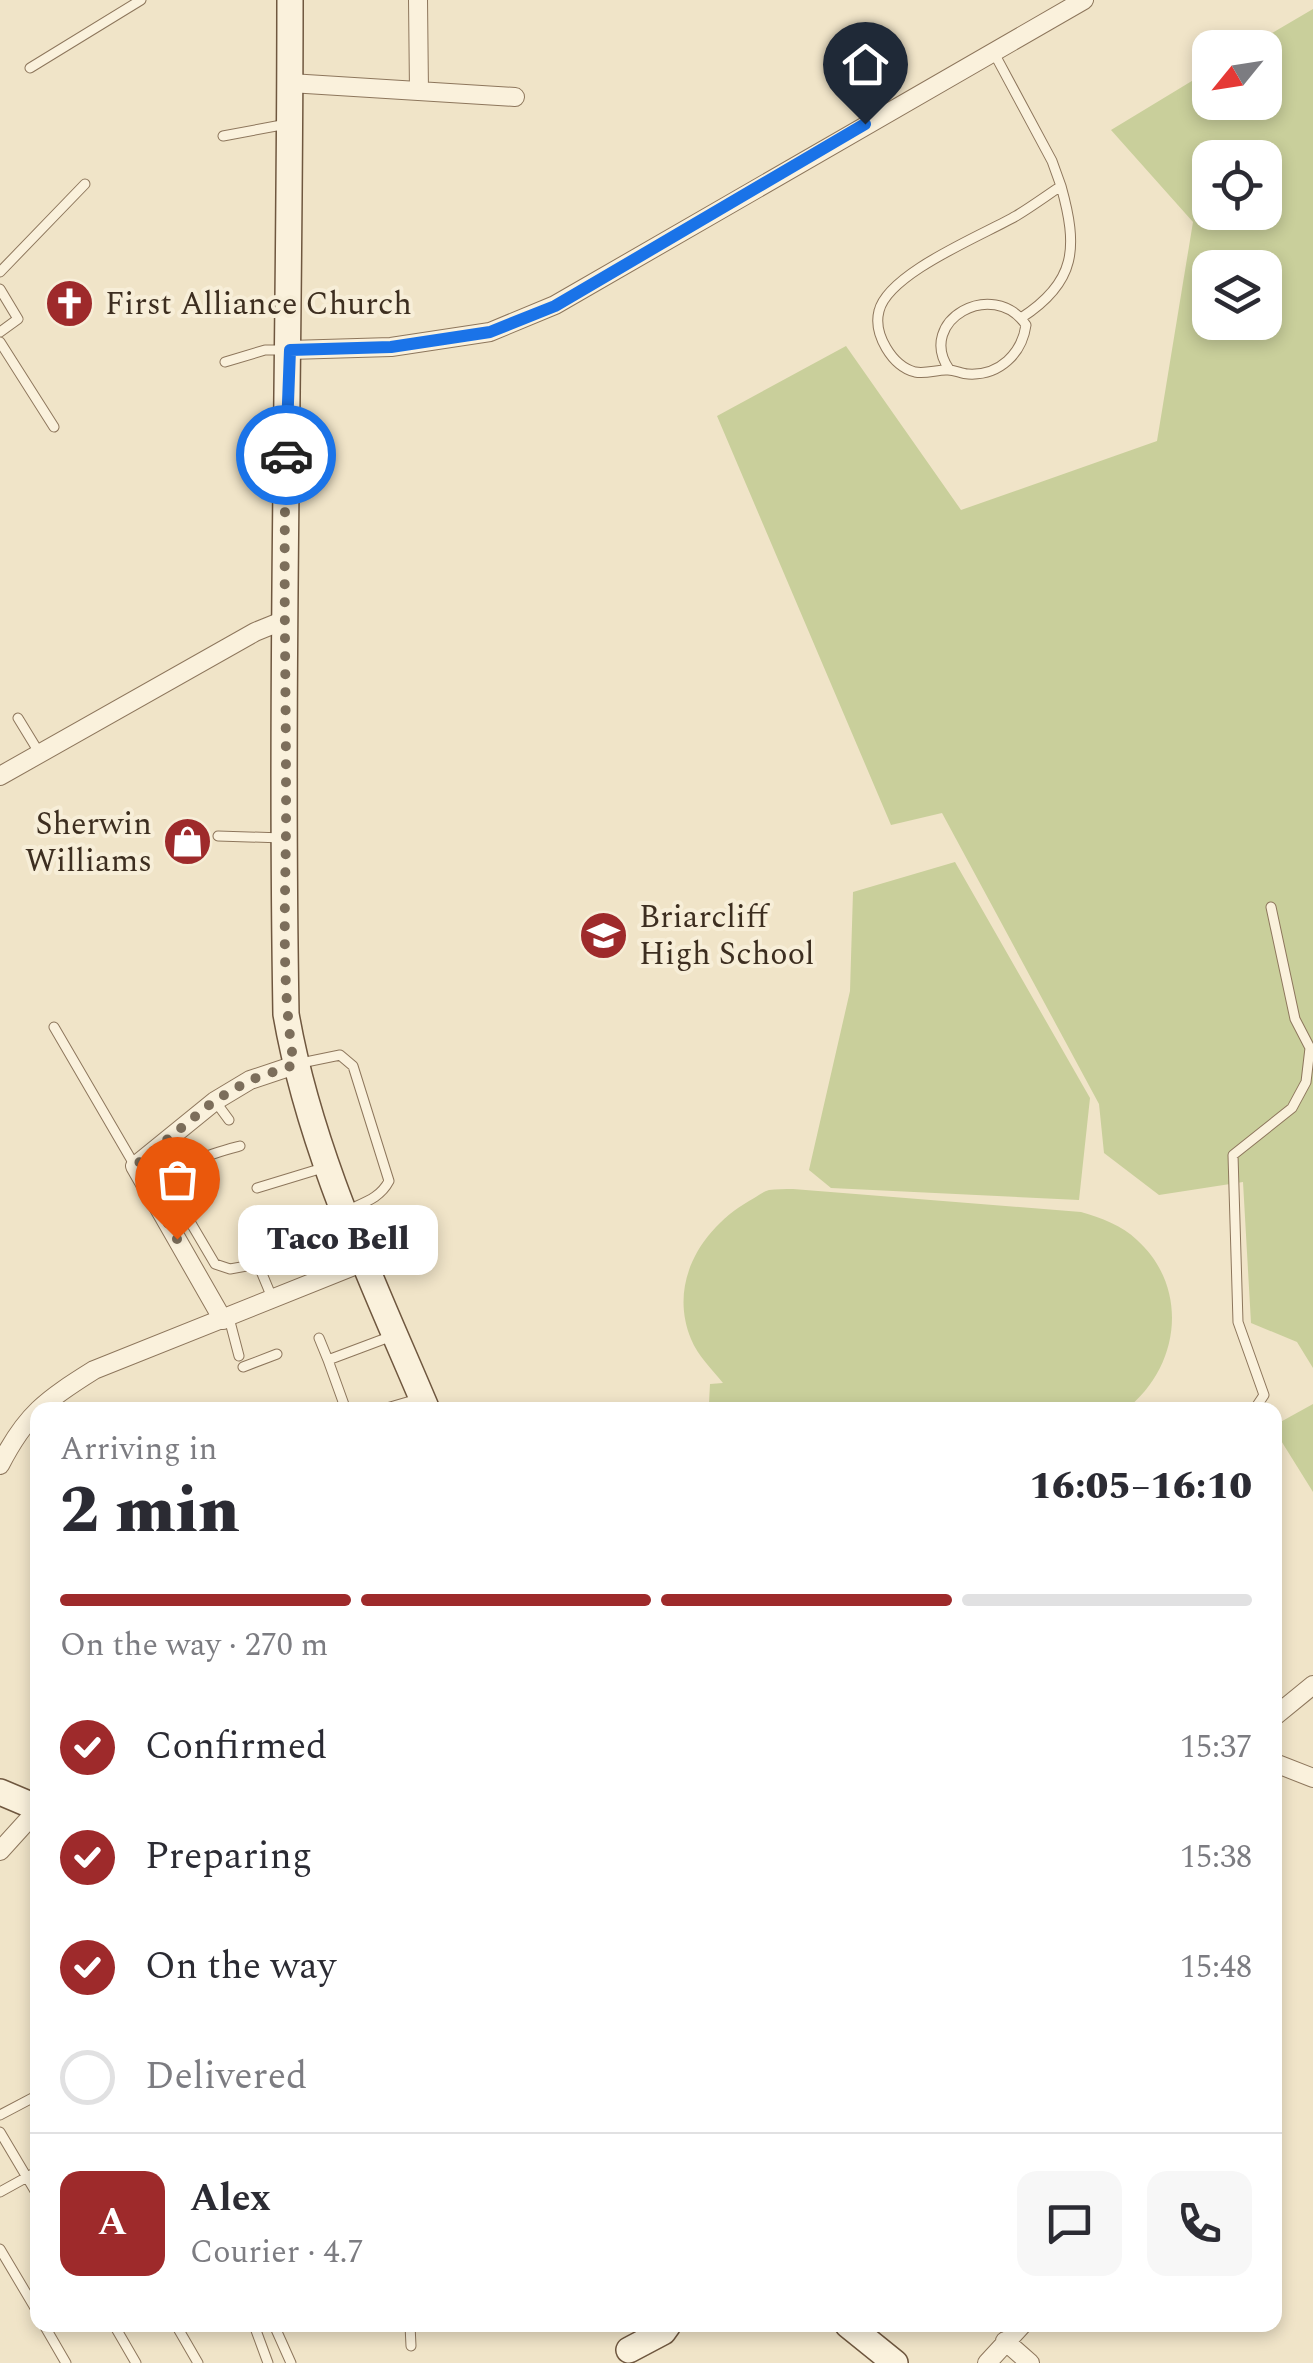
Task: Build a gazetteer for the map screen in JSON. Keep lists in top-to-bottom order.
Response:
{
  "places": {
    "church": ["First Alliance Church"],
    "shop": ["Sherwin Williams"],
    "school or university": ["Briarcliff High School"],
    "other": ["Taco Bell"]
  },
  "north": "bottom left",
  "page": {
    "bubble": "Taco Bell",
    "heading": ["2 min", "Arriving in", "16:05–16:10"],
    "panel": ["Alex", "Courier · 4.7"],
    "bar": "On the way · 270 m",
    "list": [
      ["Confirmed", "15:37"],
      ["Preparing", "15:38"],
      ["On the way", "15:48"],
      "Delivered"
    ],
    "round": "A"
  }
}
